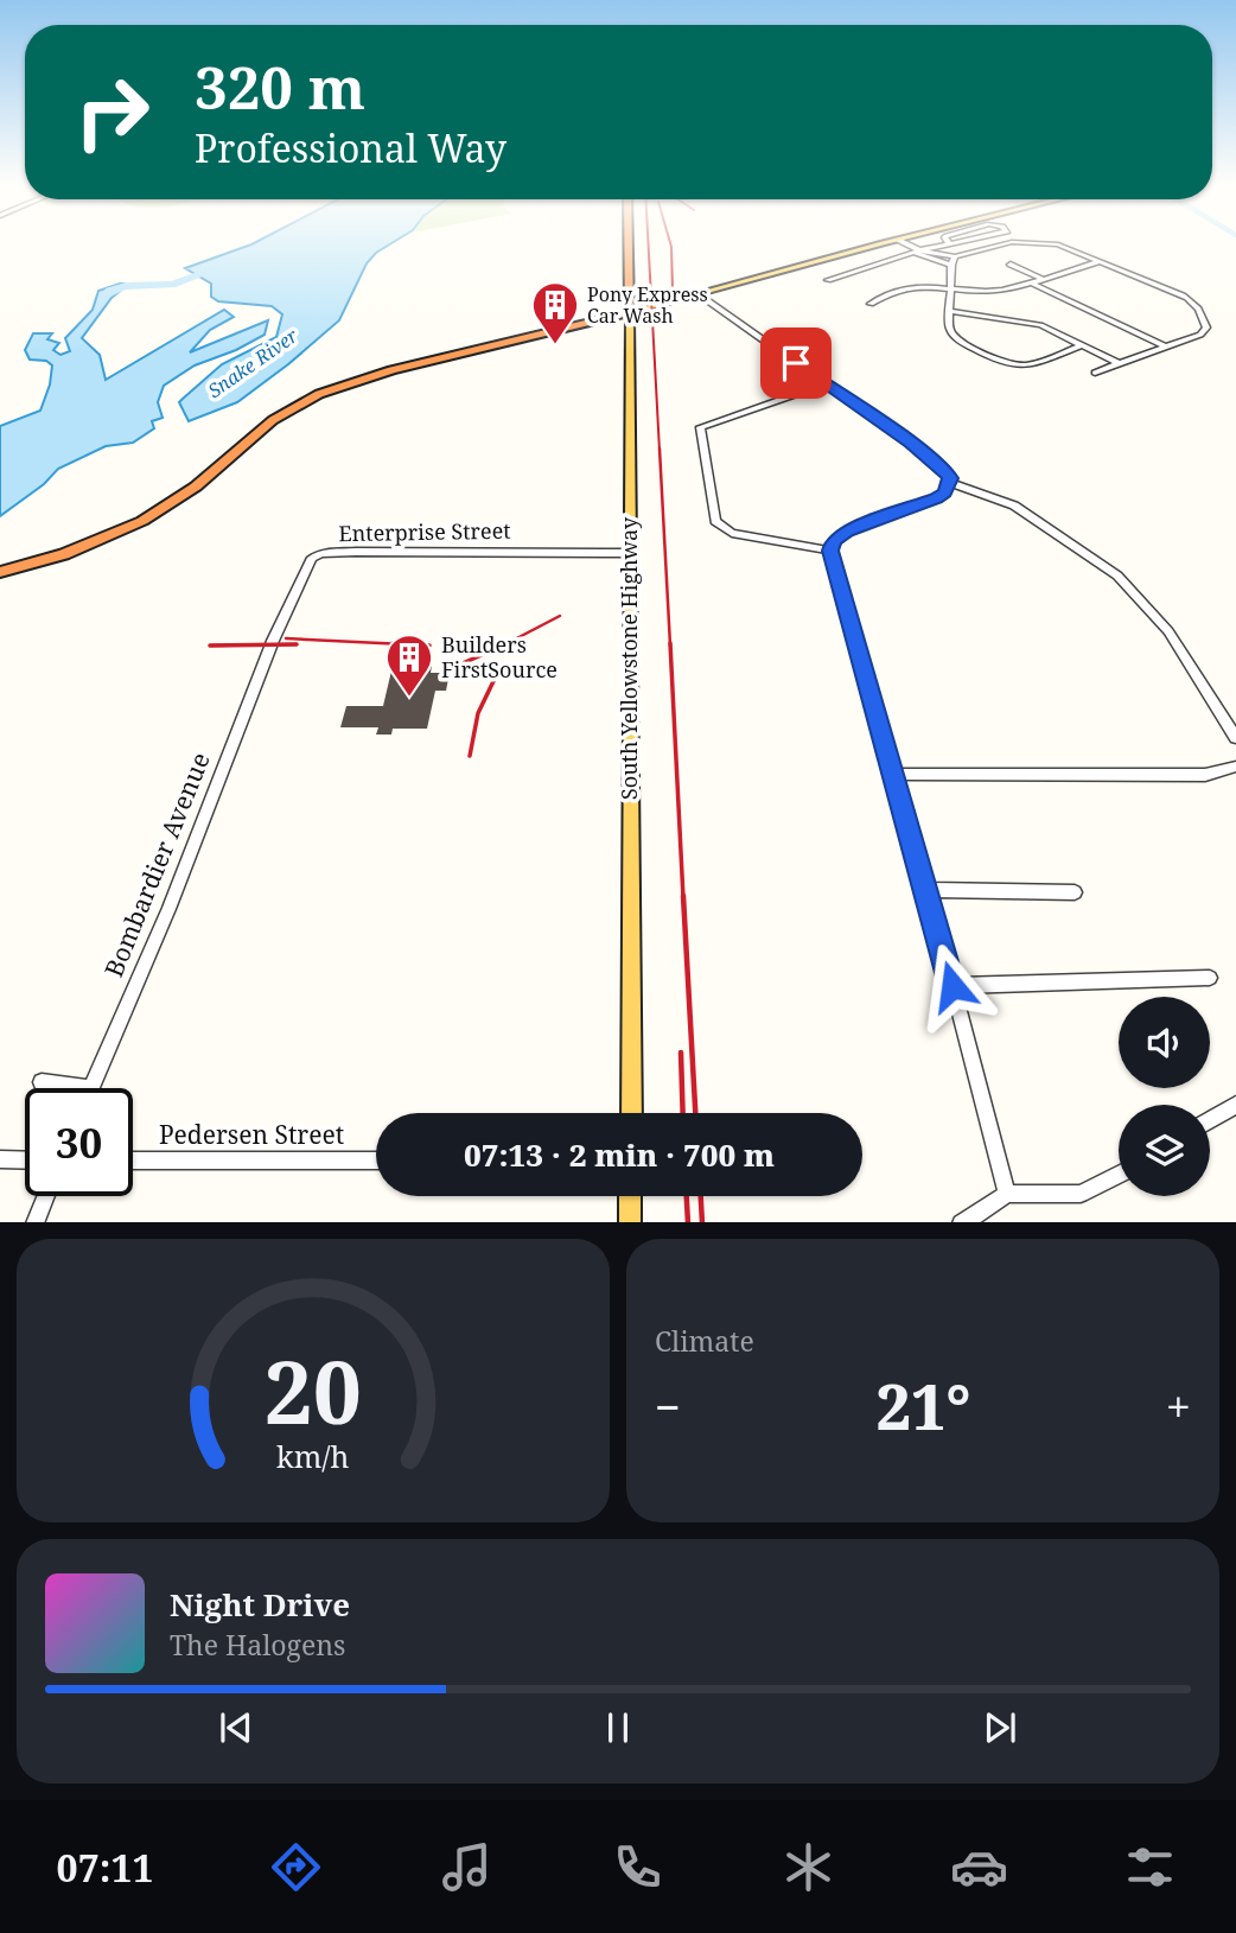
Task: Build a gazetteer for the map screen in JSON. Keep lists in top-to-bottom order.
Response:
{
  "streets": {
    "highway": ["South Yellowstone Highway"],
    "street": ["Enterprise Street", "Bombardier Avenue", "Pedersen Street"]
  },
  "crossings": [
    ["Enterprise Street", "South Yellowstone Highway"],
    ["Enterprise Street", "Bombardier Avenue"]
  ],
  "water": ["Snake River"],
  "places": {
    "building": ["Pony Express Car Wash", "Builders FirstSource"]
  },
  "page": {
    "turn": ["320 m", "Professional Way"],
    "limit": "30",
    "trip": "07:13 · 2 min · 700 m",
    "tile": "Climate",
    "heat": ["−", "21°", "+"],
    "song": ["Night Drive", "The Halogens"],
    "tabs": "07:11",
    "gauge": ["20", "km/h"]
  }
}
